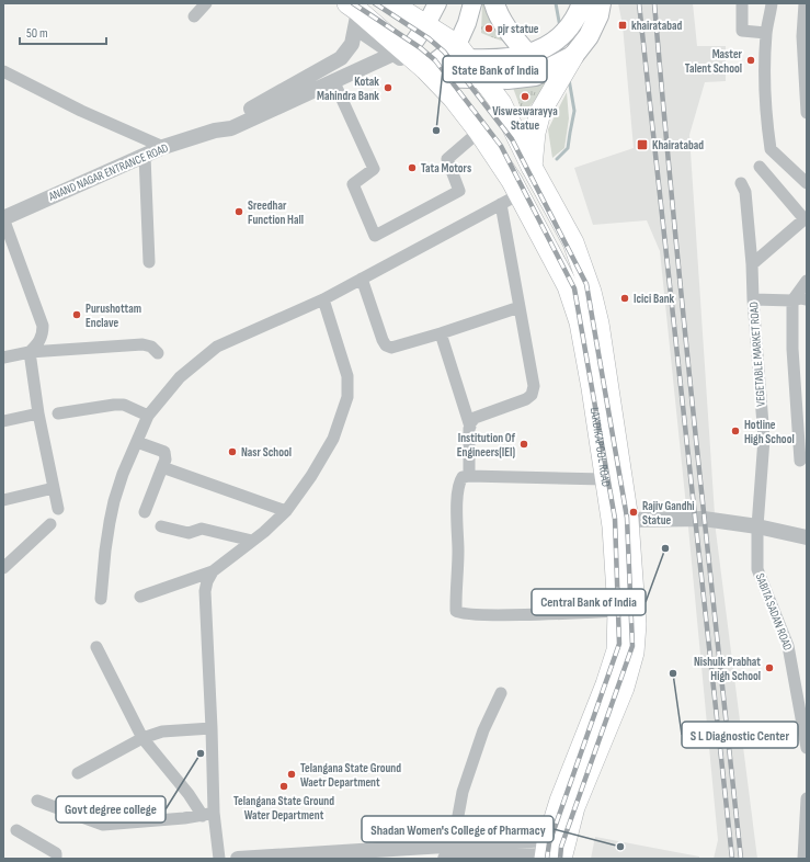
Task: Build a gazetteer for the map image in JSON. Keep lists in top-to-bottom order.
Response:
{
  "streets": {
    "highway": ["LAKDIKAPOOL ROAD"],
    "street": ["ANAND NAGAR ENTRANCE ROAD", "VEGETABLE MARKET ROAD", "SABITA SADAN ROAD"]
  },
  "crossings": [
    ["VEGETABLE MARKET ROAD", "SABITA SADAN ROAD"]
  ],
  "places": {
    "transit": ["khairatabad", "Khairatabad"],
    "other": [
      "pjr statue",
      "Master Talent School",
      "Kotak Mahindra Bank",
      "Visweswarayya Statue",
      "State Bank of India",
      "Tata Motors",
      "Sreedhar Function Hall",
      "Icici Bank",
      "Purushottam Enclave",
      "Hotline High School",
      "Institution Of Engineers(IEI)",
      "Nasr School",
      "Rajiv Gandhi Statue",
      "Central Bank of India",
      "Nishulk Prabhat High School",
      "S L Diagnostic Center",
      "Govt degree college",
      "Telangana State Ground Waetr Department",
      "Telangana State Ground Water Department",
      "Shadan Women's College of Pharmacy"
    ]
  },
  "scale_bar": "50 m"
}
